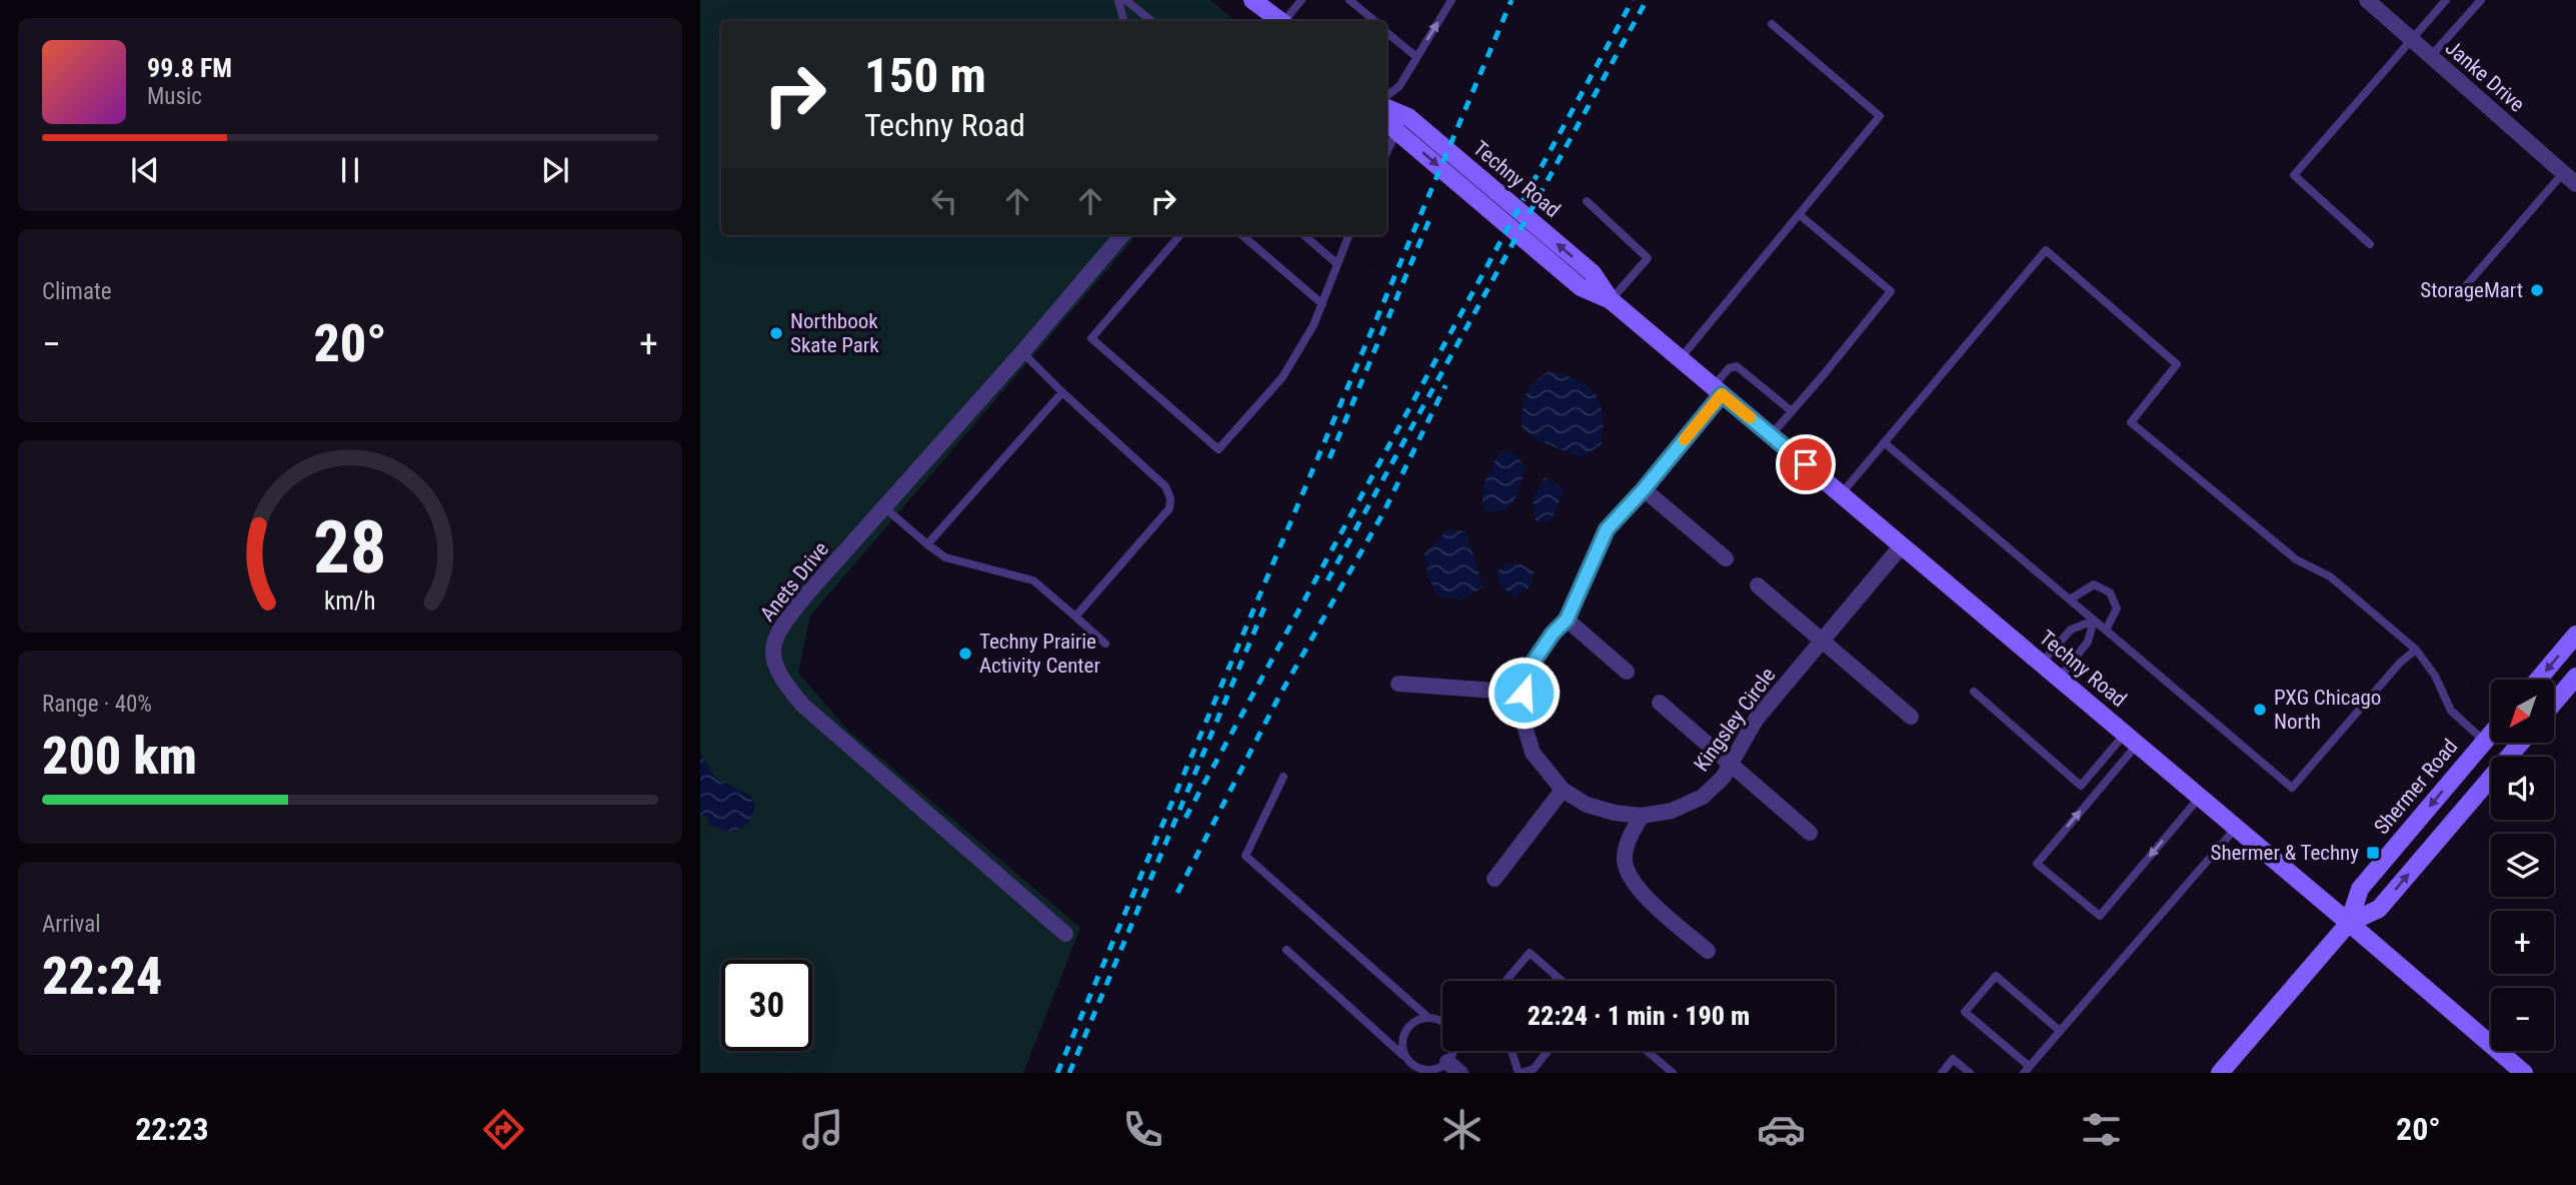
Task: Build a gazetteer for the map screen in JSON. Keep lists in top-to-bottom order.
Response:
{
  "streets": {
    "main road": ["Techny Road", "Shermer Road"],
    "street": ["Janke Drive", "Anets Drive", "Kingsley Circle"]
  },
  "crossings": [
    ["Techny Road", "Kingsley Circle"],
    ["Techny Road", "Shermer Road"]
  ],
  "places": {
    "other": [
      "StorageMart",
      "Northbook Skate Park",
      "Techny Prairie Activity Center",
      "PXG Chicago North"
    ],
    "transit": ["Shermer & Techny"]
  },
  "north": "bottom left",
  "page": {
    "turn": ["150 m", "Techny Road"],
    "song": ["99.8 FM", "Music"],
    "tile": [
      "Climate",
      ["Range · 40%", "200 km"],
      ["Arrival", "22:24"]
    ],
    "heat": ["−", "20°", "+"],
    "map_buttons": ["+", "−"],
    "limit": "30",
    "trip": "22:24 · 1 min · 190 m",
    "tabs": ["22:23", "20°"],
    "gauge": ["28", "km/h"]
  }
}
